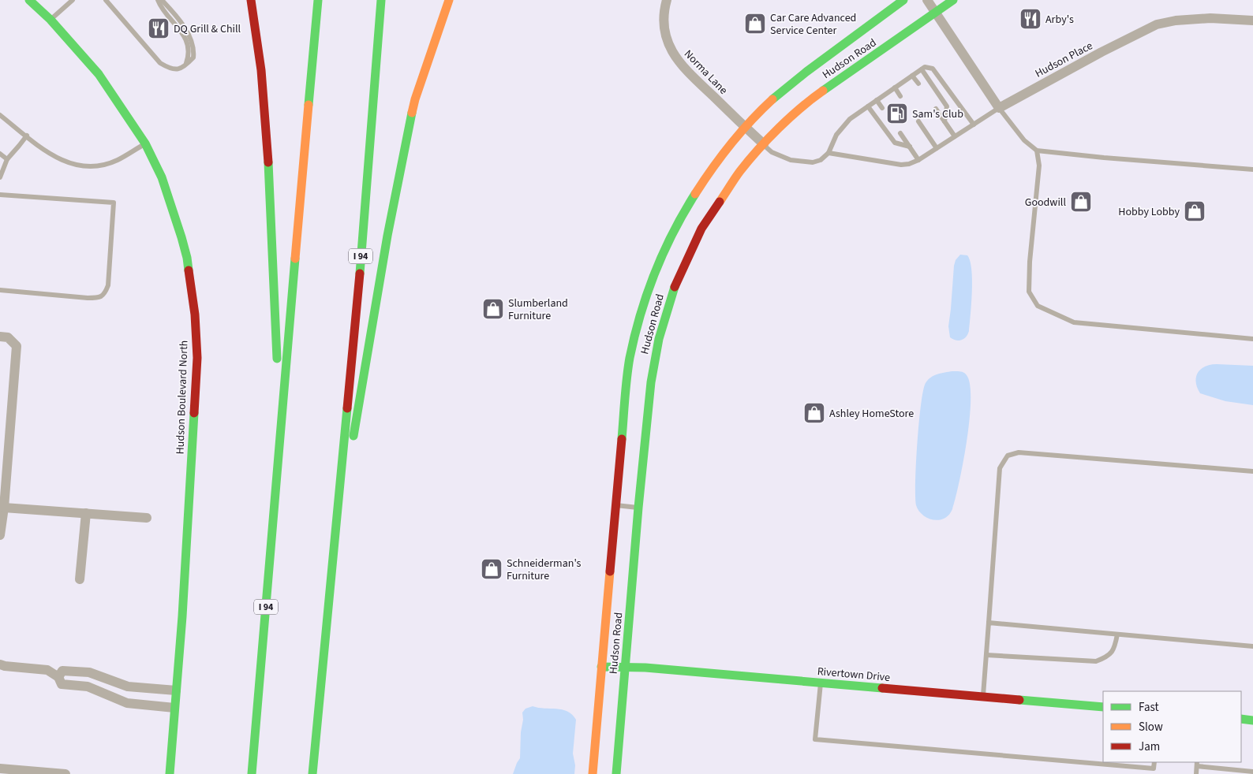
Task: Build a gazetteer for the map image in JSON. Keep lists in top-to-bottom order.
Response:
{
  "streets": {
    "main road": [
      "Hudson Road",
      "I 94",
      "Hudson Boulevard North",
      "Rivertown Drive"
    ],
    "street": ["Hudson Place", "Norma Lane"]
  },
  "crossings": [
    ["Hudson Road", "Norma Lane"],
    ["Hudson Road", "Rivertown Drive"]
  ],
  "places": {
    "restaurant": ["Arby's", "DQ Grill & Chill"],
    "shop": [
      "Car Care Advanced Service Center",
      "Goodwill",
      "Hobby Lobby",
      "Slumberland Furniture",
      "Ashley HomeStore",
      "Schneiderman's Furniture"
    ],
    "fuel station": ["Sam's Club"]
  },
  "legend": ["Fast", "Slow", "Jam"]
}
